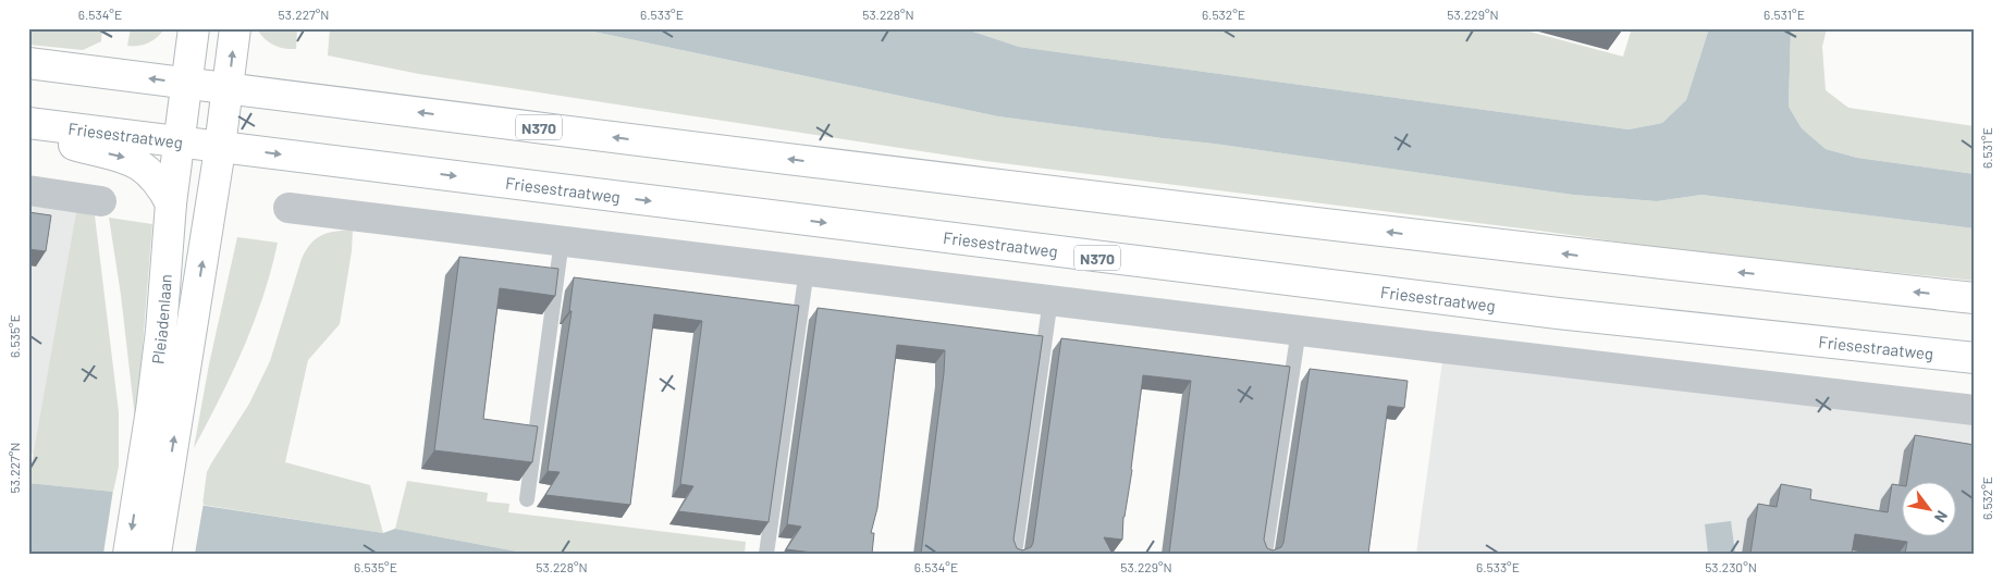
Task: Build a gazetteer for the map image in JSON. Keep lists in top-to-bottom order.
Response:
{
  "streets": {
    "main road": ["N370", "Friesestraatweg", "Pleiadenlaan"]
  },
  "crossings": [
    ["N370", "Pleiadenlaan"],
    ["Friesestraatweg", "Pleiadenlaan"]
  ],
  "north": "bottom right",
  "coordinates": [
    "6.534°E",
    "53.227°N",
    "6.533°E",
    "53.228°N",
    "6.532°E",
    "53.229°N",
    "6.531°E",
    "6.535°E",
    "53.230°N"
  ]
}
